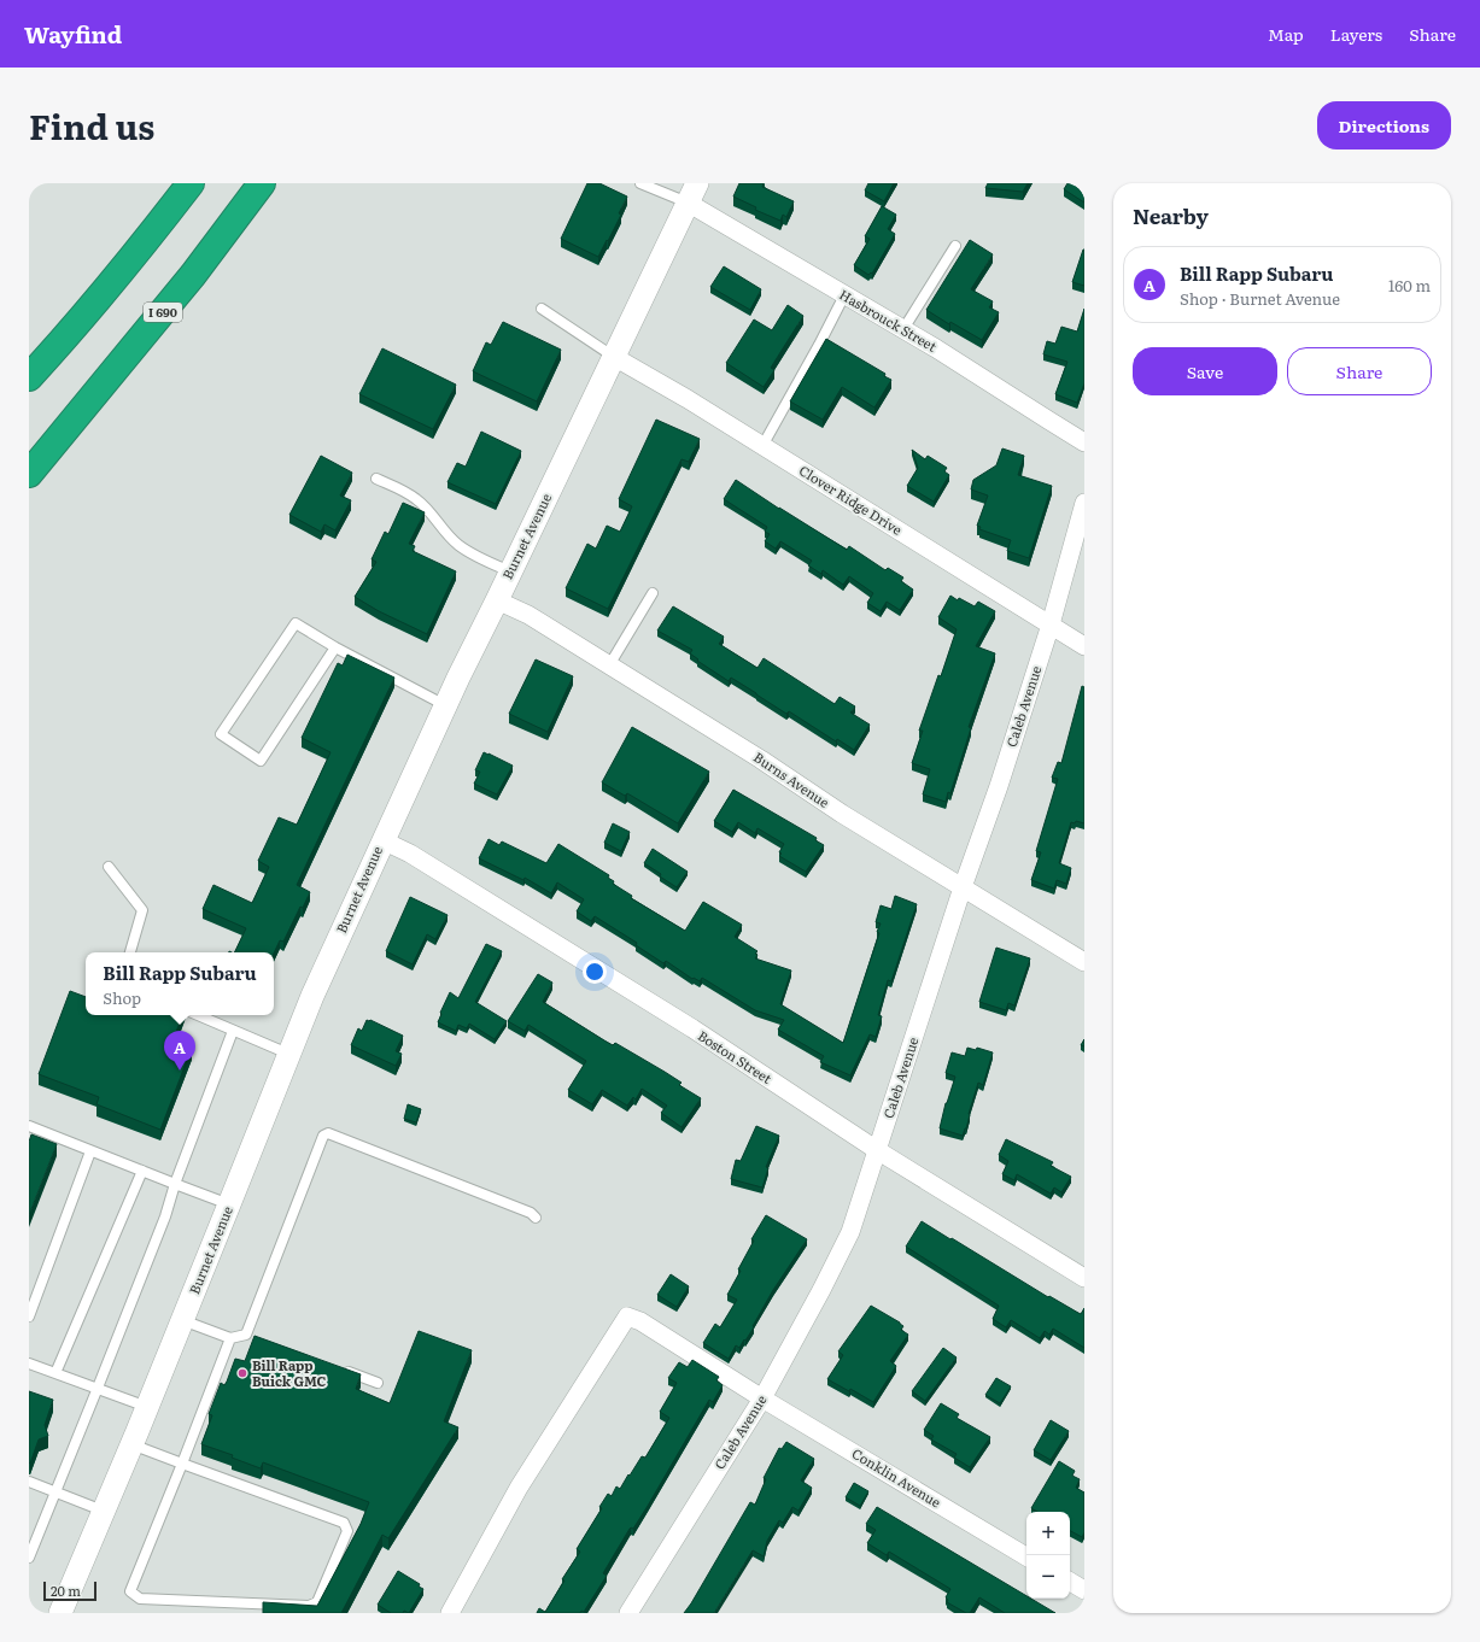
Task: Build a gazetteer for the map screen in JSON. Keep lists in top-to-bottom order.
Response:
{
  "streets": {
    "highway": ["I 690"],
    "street": [
      "Hasbrouck Street",
      "Clover Ridge Drive",
      "Burnet Avenue",
      "Caleb Avenue",
      "Burns Avenue",
      "Boston Street",
      "Conklin Avenue"
    ]
  },
  "crossings": [
    ["Hasbrouck Street", "Burnet Avenue"],
    ["Clover Ridge Drive", "Burnet Avenue"],
    ["Clover Ridge Drive", "Caleb Avenue"],
    ["Burnet Avenue", "Burns Avenue"],
    ["Burnet Avenue", "Boston Street"],
    ["Caleb Avenue", "Burns Avenue"],
    ["Caleb Avenue", "Boston Street"],
    ["Caleb Avenue", "Conklin Avenue"]
  ],
  "places": ["Bill Rapp Buick GMC"],
  "scale_bar": "20 m",
  "page": {
    "header": "Wayfind",
    "nav": ["Map", "Layers", "Share"],
    "title": "Find us",
    "buttons": [
      "Directions",
      ["Save", "Share"]
    ],
    "heading": "Nearby",
    "list": [
      {
        "mark": "A",
        "name": "Bill Rapp Subaru",
        "note": "Shop · Burnet Avenue",
        "value": "160 m"
      }
    ],
    "popup": ["Bill Rapp Subaru", "Shop"],
    "pins": "A",
    "map_buttons": ["+", "−"],
    "scale": "20 m"
  }
}
